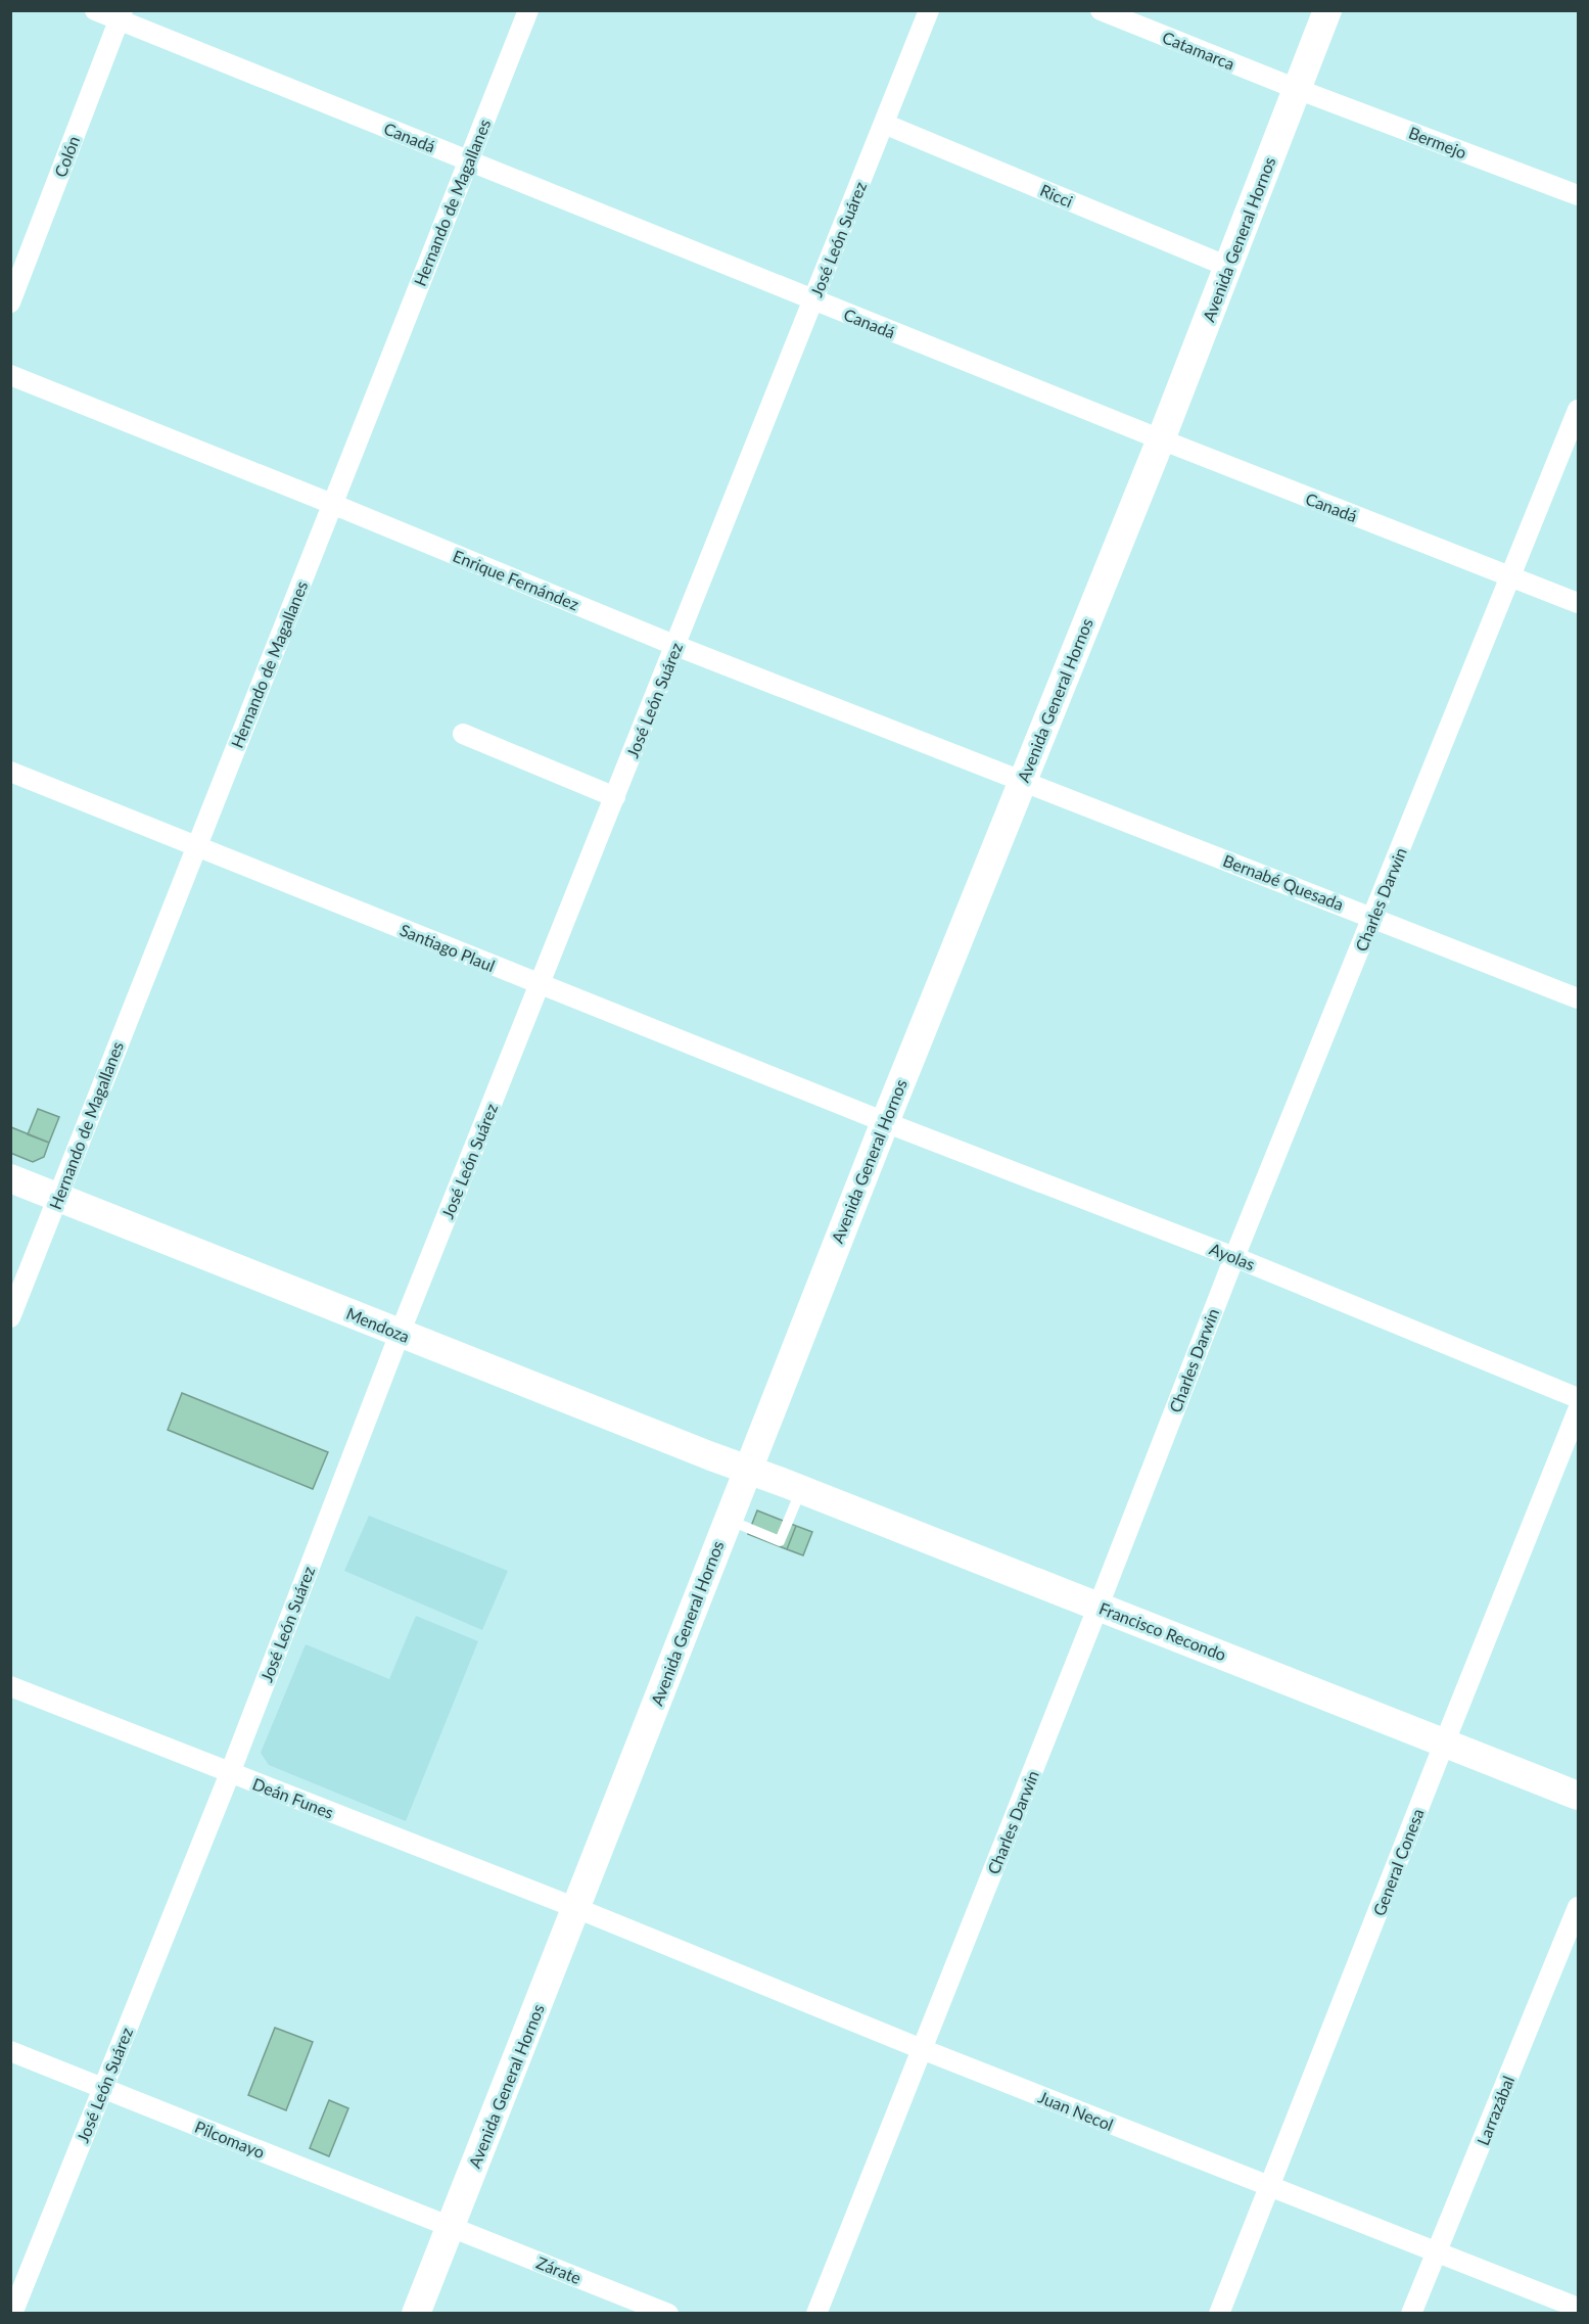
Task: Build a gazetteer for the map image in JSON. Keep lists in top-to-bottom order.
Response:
{
  "streets": {
    "street": [
      "Catamarca",
      "Canadá",
      "Bermejo",
      "Colón",
      "Ricci",
      "Hernando de Magallanes",
      "José León Suárez",
      "Avenida General Hornos",
      "Enrique Fernández",
      "Bernabé Quesada",
      "Charles Darwin",
      "Santiago Plaul",
      "Ayolas",
      "Mendoza",
      "Francisco Recondo",
      "Deán Funes",
      "General Conesa",
      "Juan Necol",
      "Larrazábal",
      "Pilcomayo",
      "Zárate"
    ]
  },
  "crossings": [
    ["Catamarca", "Bermejo"],
    ["Catamarca", "Avenida General Hornos"],
    ["Canadá", "Colón"],
    ["Canadá", "Hernando de Magallanes"],
    ["Canadá", "José León Suárez"],
    ["Canadá", "Avenida General Hornos"],
    ["Canadá", "Charles Darwin"],
    ["Bermejo", "Avenida General Hornos"],
    ["Ricci", "José León Suárez"],
    ["Ricci", "Avenida General Hornos"],
    ["Hernando de Magallanes", "Enrique Fernández"],
    ["Hernando de Magallanes", "Santiago Plaul"],
    ["Hernando de Magallanes", "Mendoza"],
    ["José León Suárez", "Enrique Fernández"],
    ["José León Suárez", "Santiago Plaul"],
    ["José León Suárez", "Mendoza"],
    ["José León Suárez", "Deán Funes"],
    ["José León Suárez", "Pilcomayo"],
    ["Avenida General Hornos", "Enrique Fernández"],
    ["Avenida General Hornos", "Bernabé Quesada"],
    ["Avenida General Hornos", "Santiago Plaul"],
    ["Avenida General Hornos", "Ayolas"],
    ["Avenida General Hornos", "Mendoza"],
    ["Avenida General Hornos", "Francisco Recondo"],
    ["Avenida General Hornos", "Deán Funes"],
    ["Avenida General Hornos", "Juan Necol"],
    ["Avenida General Hornos", "Pilcomayo"],
    ["Avenida General Hornos", "Zárate"],
    ["Enrique Fernández", "Bernabé Quesada"],
    ["Bernabé Quesada", "Charles Darwin"],
    ["Charles Darwin", "Ayolas"],
    ["Charles Darwin", "Francisco Recondo"],
    ["Charles Darwin", "Juan Necol"],
    ["Santiago Plaul", "Ayolas"],
    ["Mendoza", "Francisco Recondo"],
    ["Francisco Recondo", "General Conesa"],
    ["Deán Funes", "Juan Necol"],
    ["General Conesa", "Juan Necol"],
    ["Juan Necol", "Larrazábal"],
    ["Pilcomayo", "Zárate"]
  ]
}
